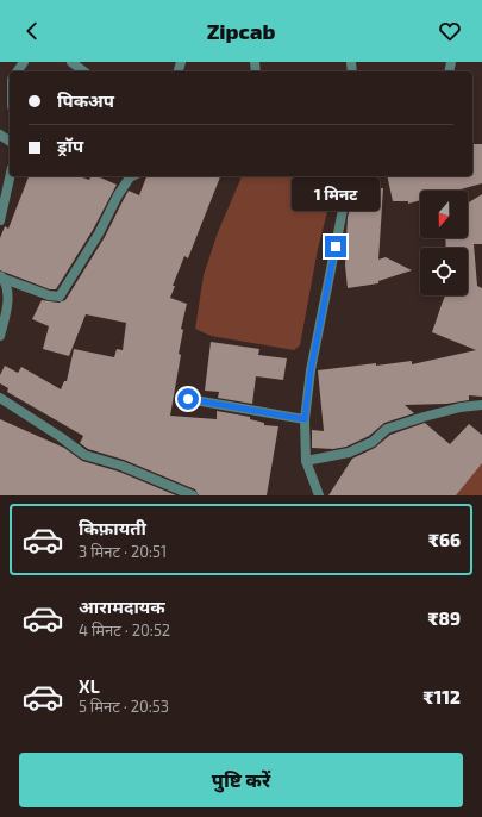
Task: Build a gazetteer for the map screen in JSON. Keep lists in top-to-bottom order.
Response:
{
  "north": "bottom",
  "page": {
    "header": "Zipcab",
    "banner": ["पिकअप", "ड्रॉप"],
    "bubble": "1 मिनट",
    "list": [
      {
        "name": "किफ़ायती",
        "note": "3 मिनट · 20:51",
        "value": "₹66"
      },
      {
        "name": "आरामदायक",
        "note": "4 मिनट · 20:52",
        "value": "₹89"
      },
      {
        "name": "XL",
        "note": "5 मिनट · 20:53",
        "value": "₹112"
      }
    ],
    "buttons": "पुष्टि करें"
  }
}
